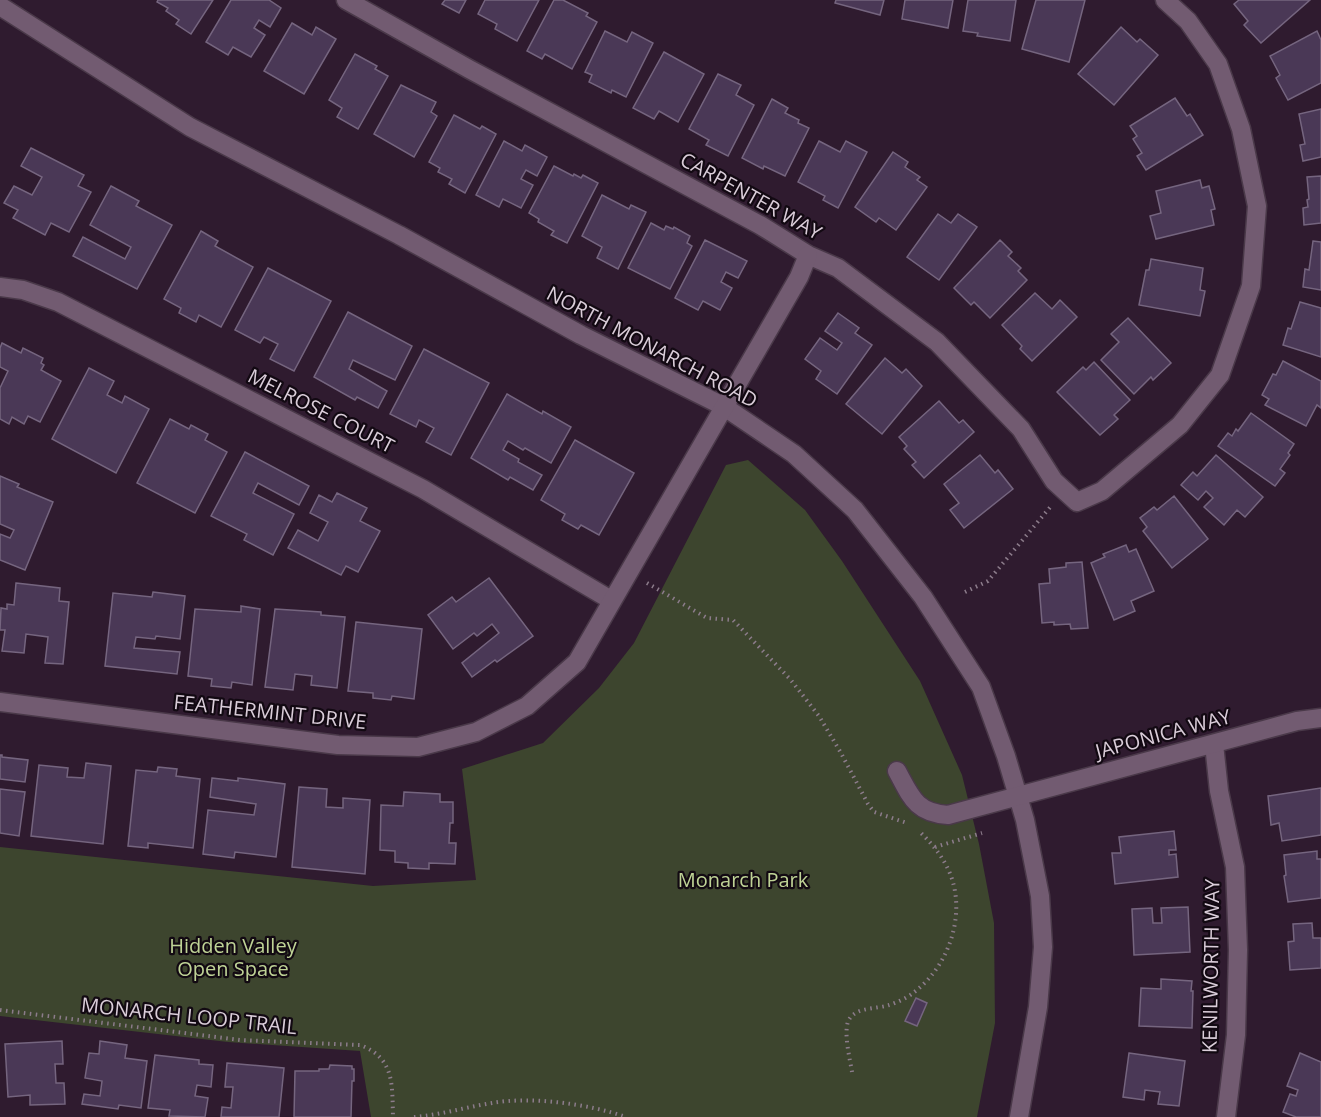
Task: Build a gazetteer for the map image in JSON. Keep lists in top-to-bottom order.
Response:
{
  "streets": {
    "street": [
      "CARPENTER WAY",
      "NORTH MONARCH ROAD",
      "MELROSE COURT",
      "FEATHERMINT DRIVE",
      "JAPONICA WAY",
      "KENILWORTH WAY"
    ],
    "path": ["MONARCH LOOP TRAIL"]
  },
  "crossings": [
    ["CARPENTER WAY", "FEATHERMINT DRIVE"],
    ["NORTH MONARCH ROAD", "FEATHERMINT DRIVE"],
    ["NORTH MONARCH ROAD", "JAPONICA WAY"],
    ["MELROSE COURT", "FEATHERMINT DRIVE"],
    ["JAPONICA WAY", "KENILWORTH WAY"]
  ],
  "parks": ["Monarch Park", "Hidden Valley Open Space"]
}
